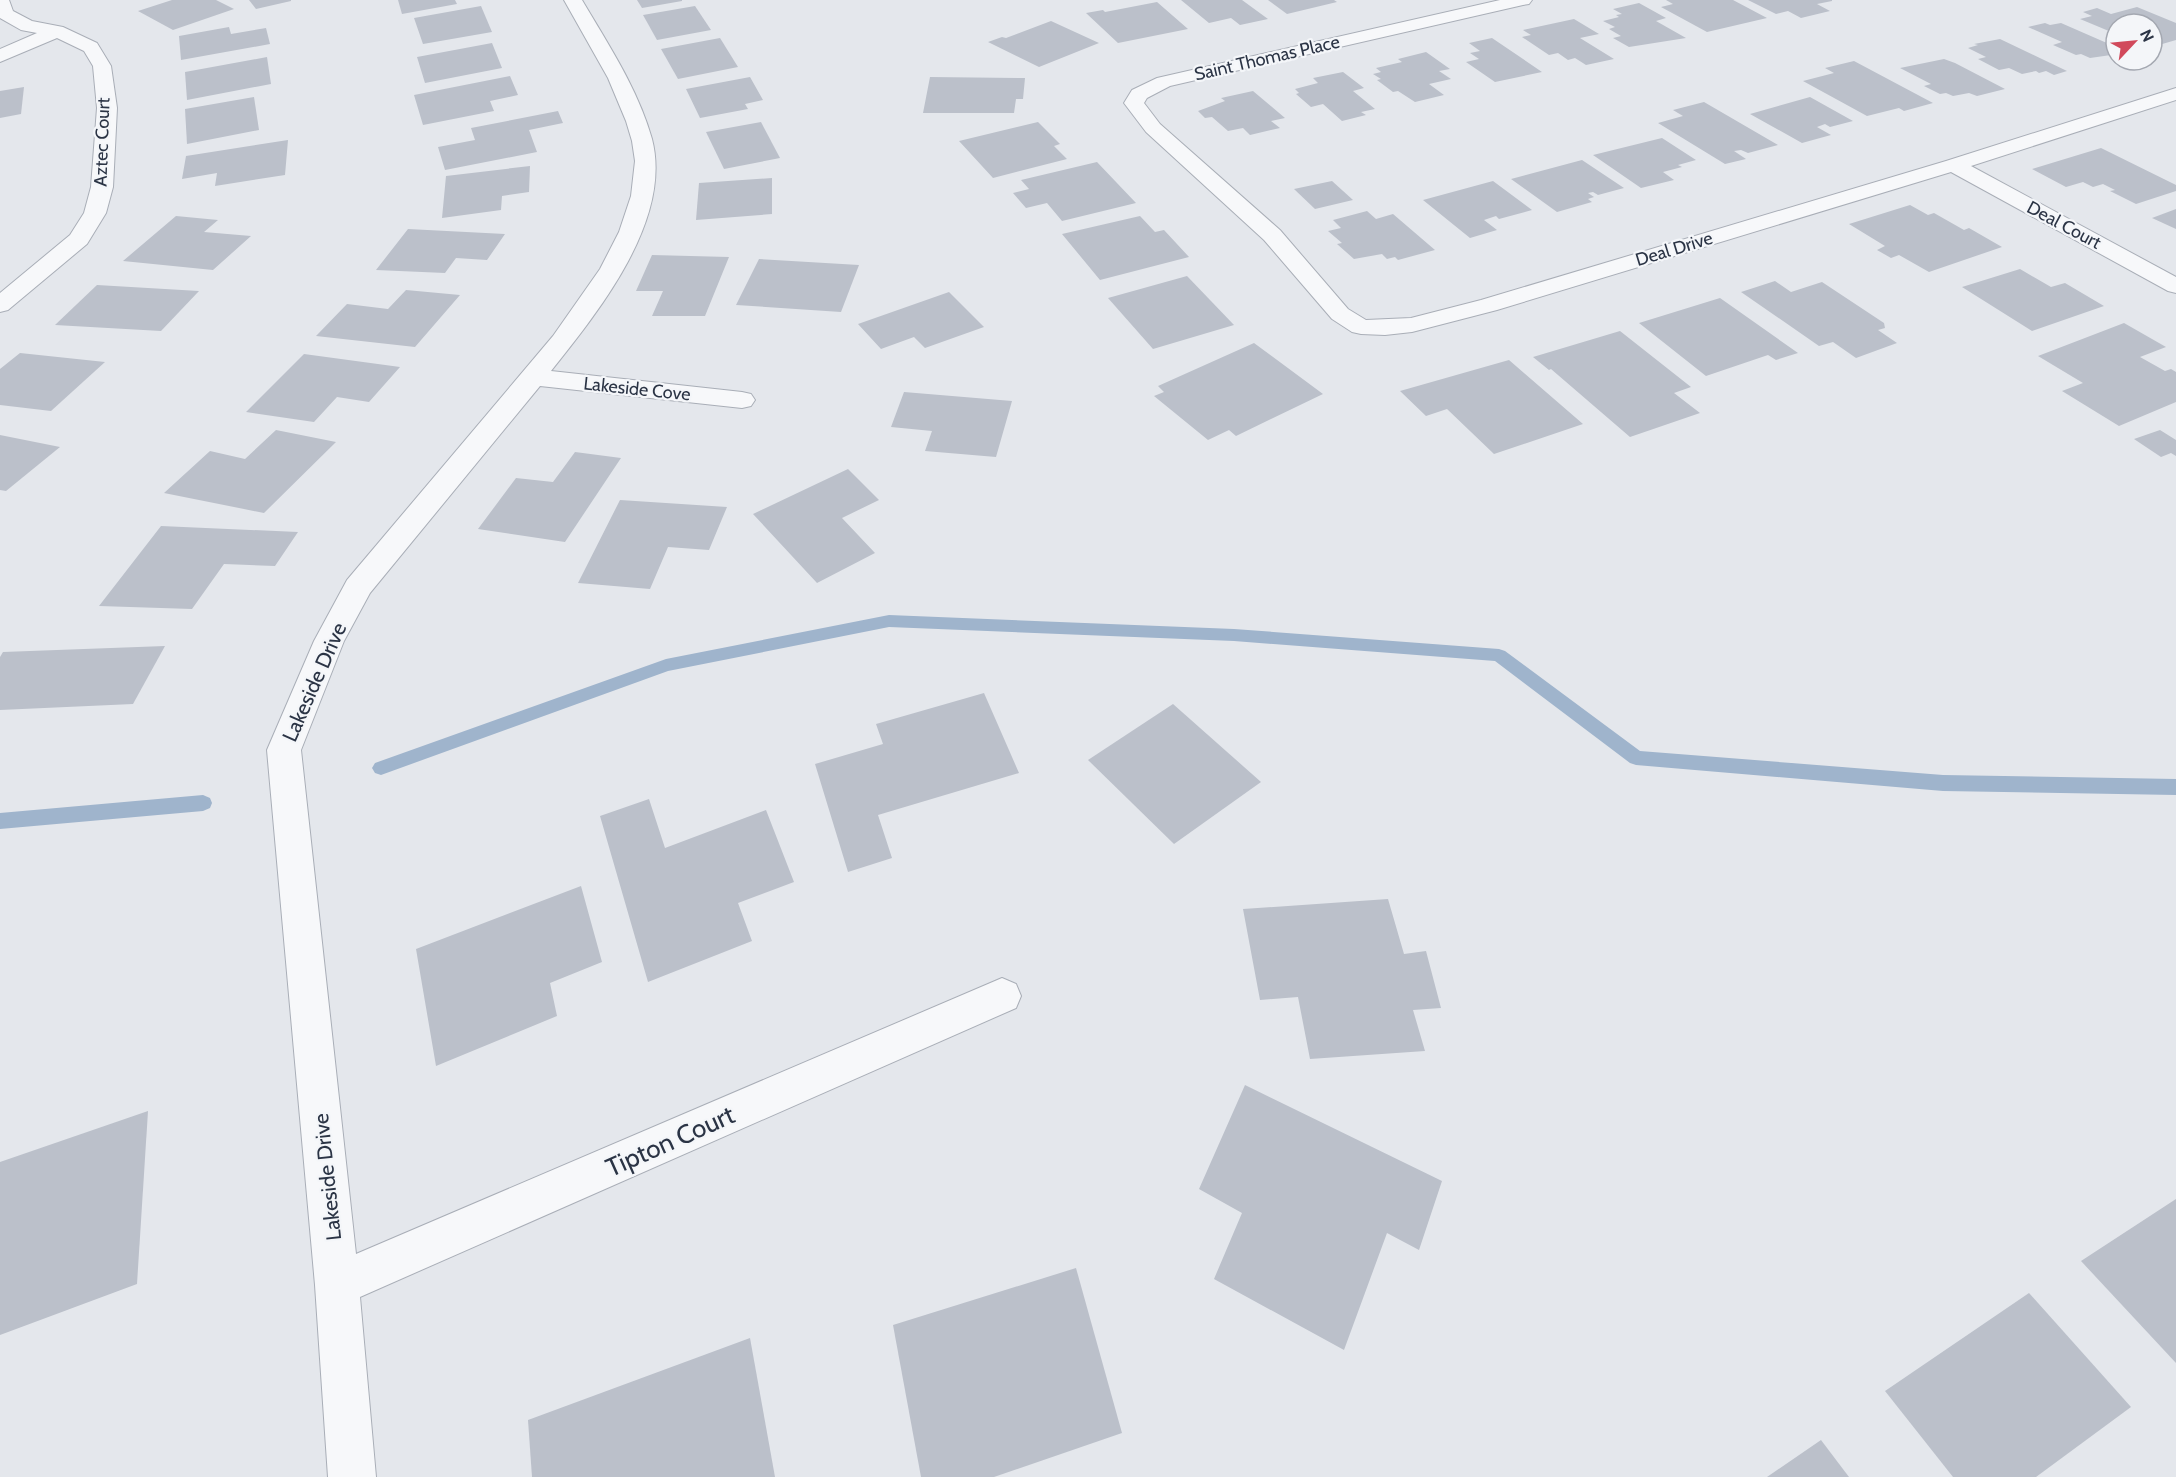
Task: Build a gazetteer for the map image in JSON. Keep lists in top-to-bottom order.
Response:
{
  "streets": {
    "street": [
      "Saint Thomas Place",
      "Aztec Court",
      "Deal Court",
      "Deal Drive",
      "Lakeside Cove",
      "Lakeside Drive",
      "Tipton Court"
    ]
  },
  "crossings": [
    ["Saint Thomas Place", "Deal Drive"],
    ["Deal Court", "Deal Drive"],
    ["Lakeside Cove", "Lakeside Drive"],
    ["Lakeside Drive", "Tipton Court"]
  ],
  "north": "top right"
}
